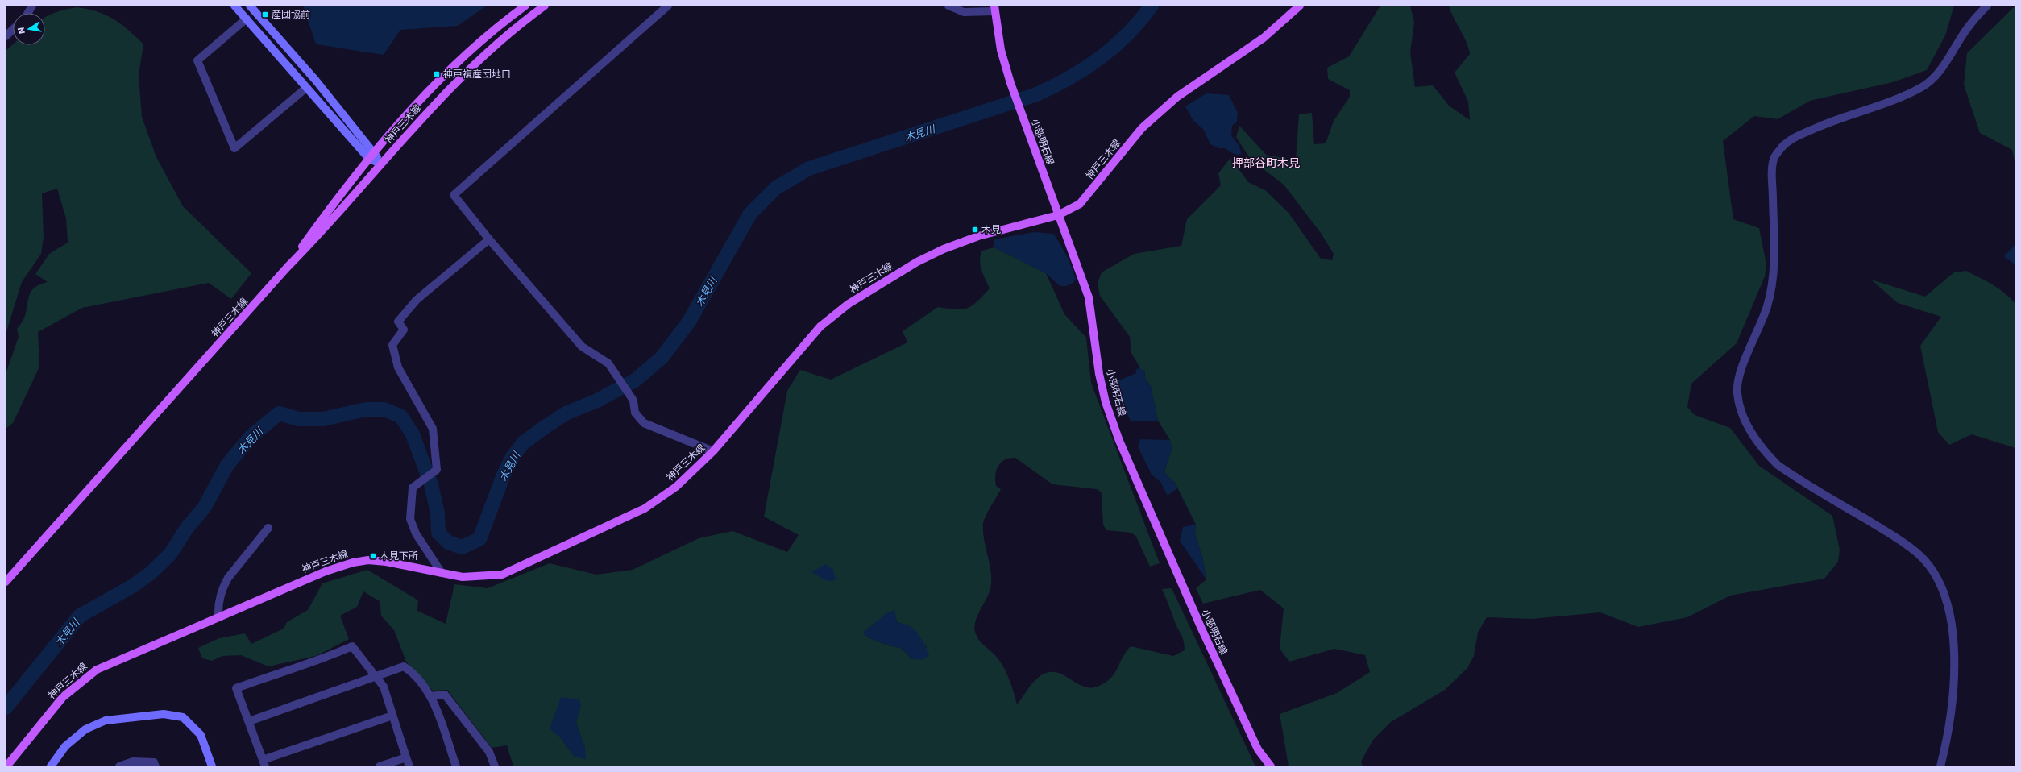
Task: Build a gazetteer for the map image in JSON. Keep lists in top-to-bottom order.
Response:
{
  "streets": {
    "main road": ["神戸三木線", "小部明石線"]
  },
  "crossings": [
    ["神戸三木線", "小部明石線"]
  ],
  "districts": ["押部谷町木見"],
  "water": ["木見川"],
  "places": {
    "transit": [
      "産団協前",
      "神戸複産団地口",
      "木見",
      "木見下所"
    ]
  },
  "north": "left"
}
